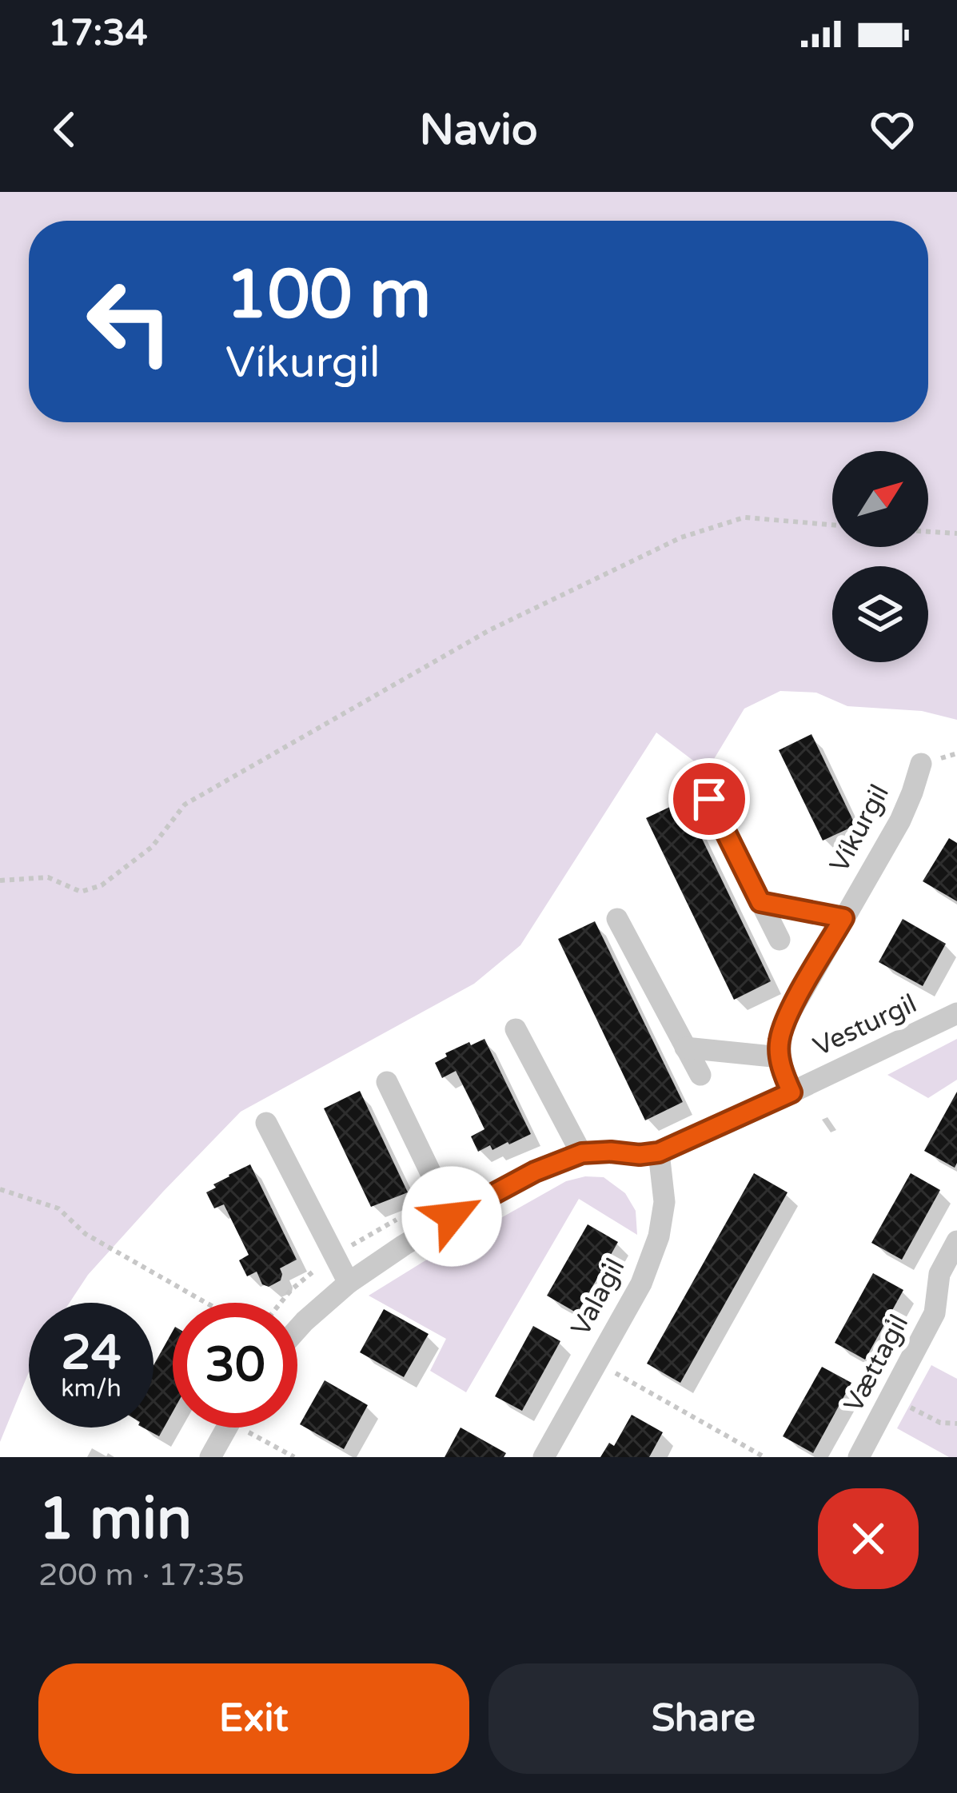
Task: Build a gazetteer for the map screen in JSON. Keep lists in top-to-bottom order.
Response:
{
  "streets": {
    "street": [
      "Víkurgil",
      "Vesturgil",
      "Valagil",
      "Vættagil"
    ]
  },
  "crossings": [
    ["Vesturgil", "Valagil"]
  ],
  "north": "top right",
  "page": {
    "status": "17:34",
    "header": "Navio",
    "turn": ["100 m", "Víkurgil"],
    "speed": "24 km/h",
    "limit": "30",
    "heading": ["1 min", "200 m · 17:35"],
    "buttons": ["Exit", "Share"]
  }
}
